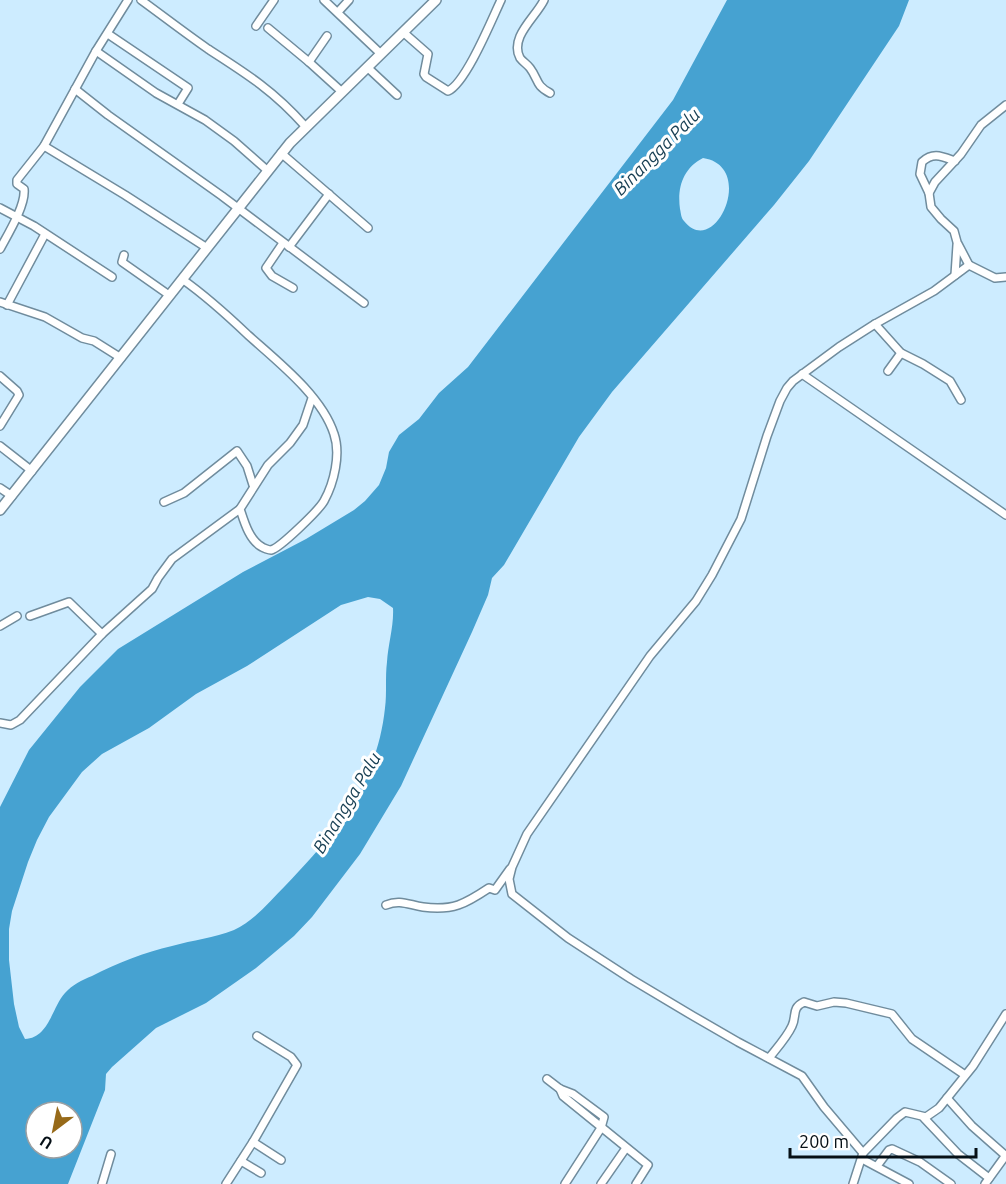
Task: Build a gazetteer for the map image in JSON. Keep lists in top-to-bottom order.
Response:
{
  "water": ["Binangga Palu"],
  "scale_bar": "200 m",
  "north": "bottom left"
}
